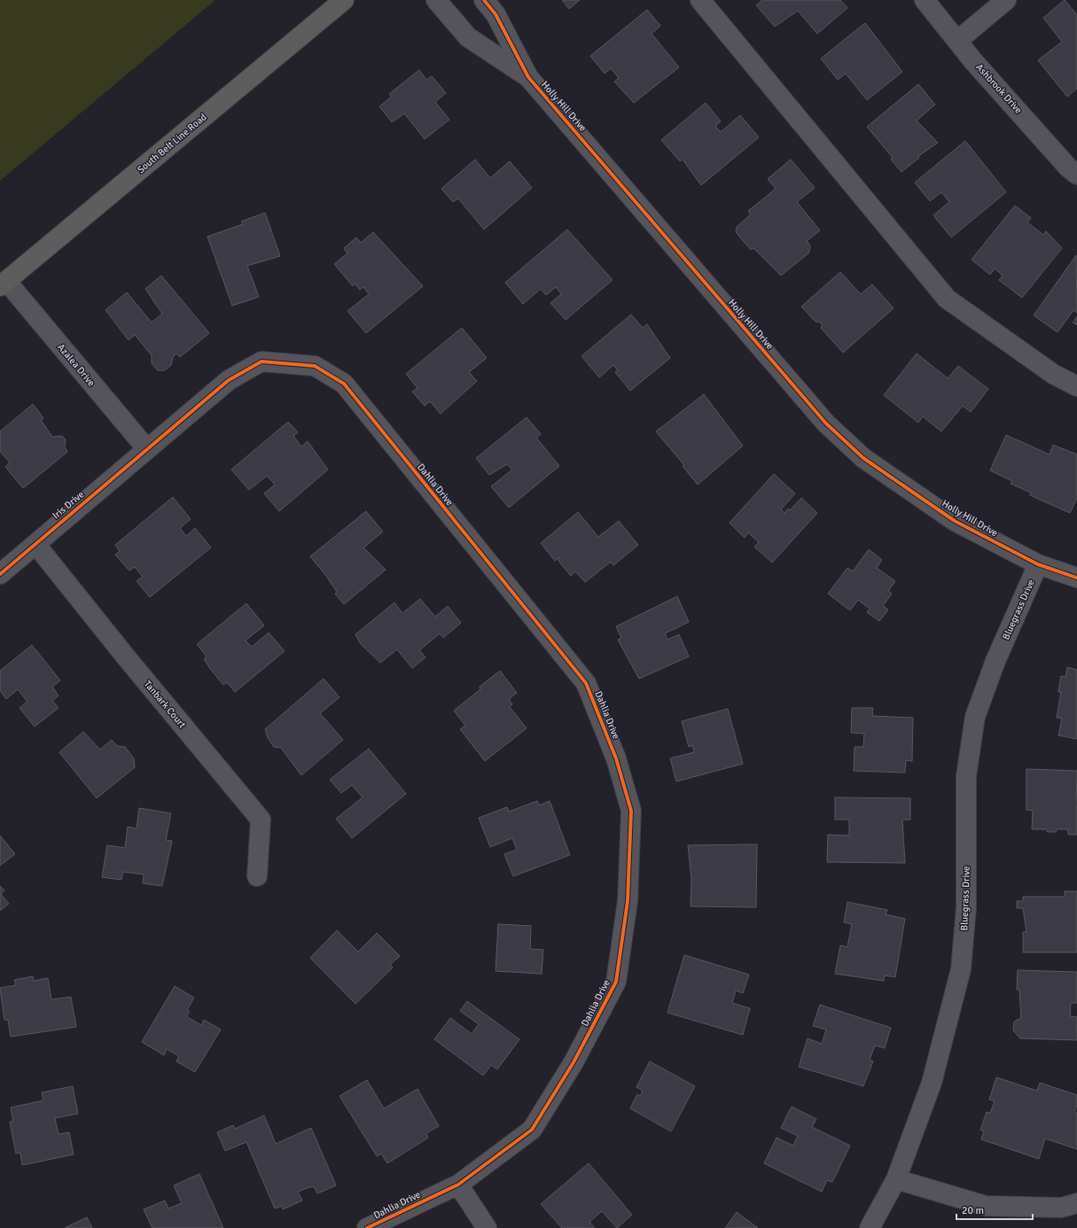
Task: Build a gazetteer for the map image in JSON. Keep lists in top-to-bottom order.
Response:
{
  "streets": {
    "main road": ["South Belt Line Road"],
    "street": [
      "Ashbrook Drive",
      "Holly Hill Drive",
      "Azalea Drive",
      "Dahlia Drive",
      "Iris Drive",
      "Bluegrass Drive",
      "Tanbark Court"
    ]
  },
  "crossings": [
    ["Holly Hill Drive", "Bluegrass Drive"],
    ["South Belt Line Road", "Azalea Drive"],
    ["Azalea Drive", "Dahlia Drive"],
    ["Azalea Drive", "Iris Drive"],
    ["Dahlia Drive", "Iris Drive"],
    ["Iris Drive", "Tanbark Court"]
  ],
  "scale_bar": "20 m"
}
